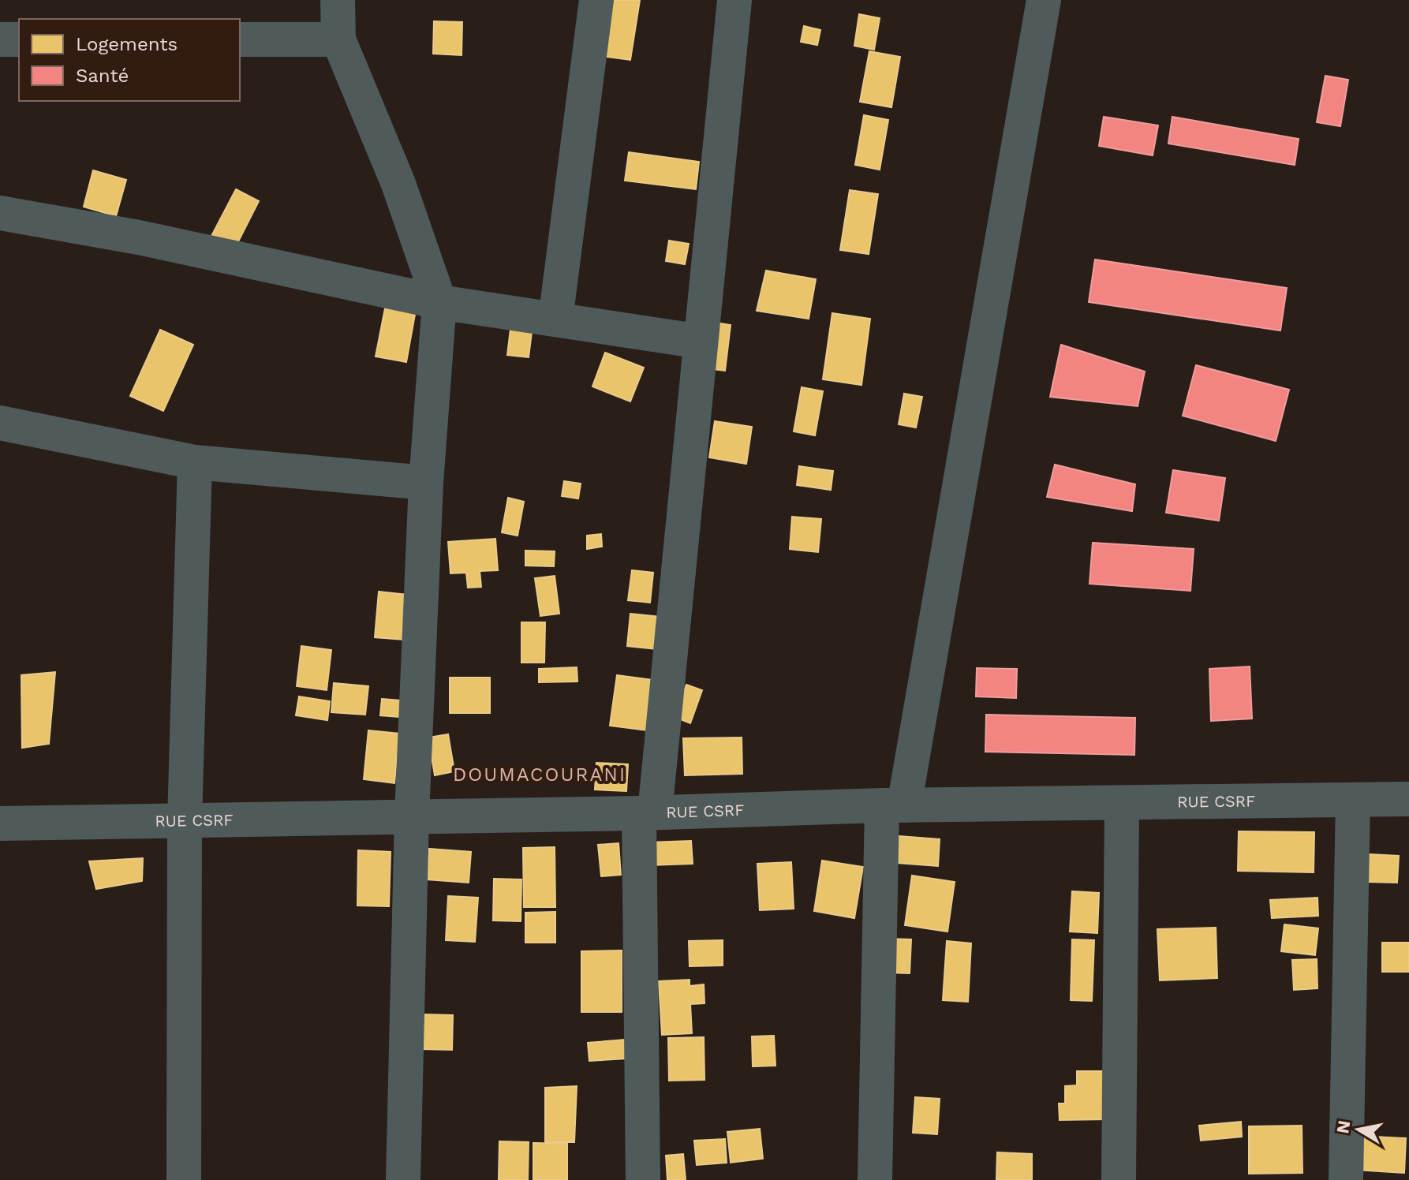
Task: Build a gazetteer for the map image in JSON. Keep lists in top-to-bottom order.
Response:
{
  "streets": {
    "main road": ["RUE CSRF"]
  },
  "districts": ["DOUMACOURANI"],
  "legend": ["Logements", "Santé"],
  "north": "left"
}
